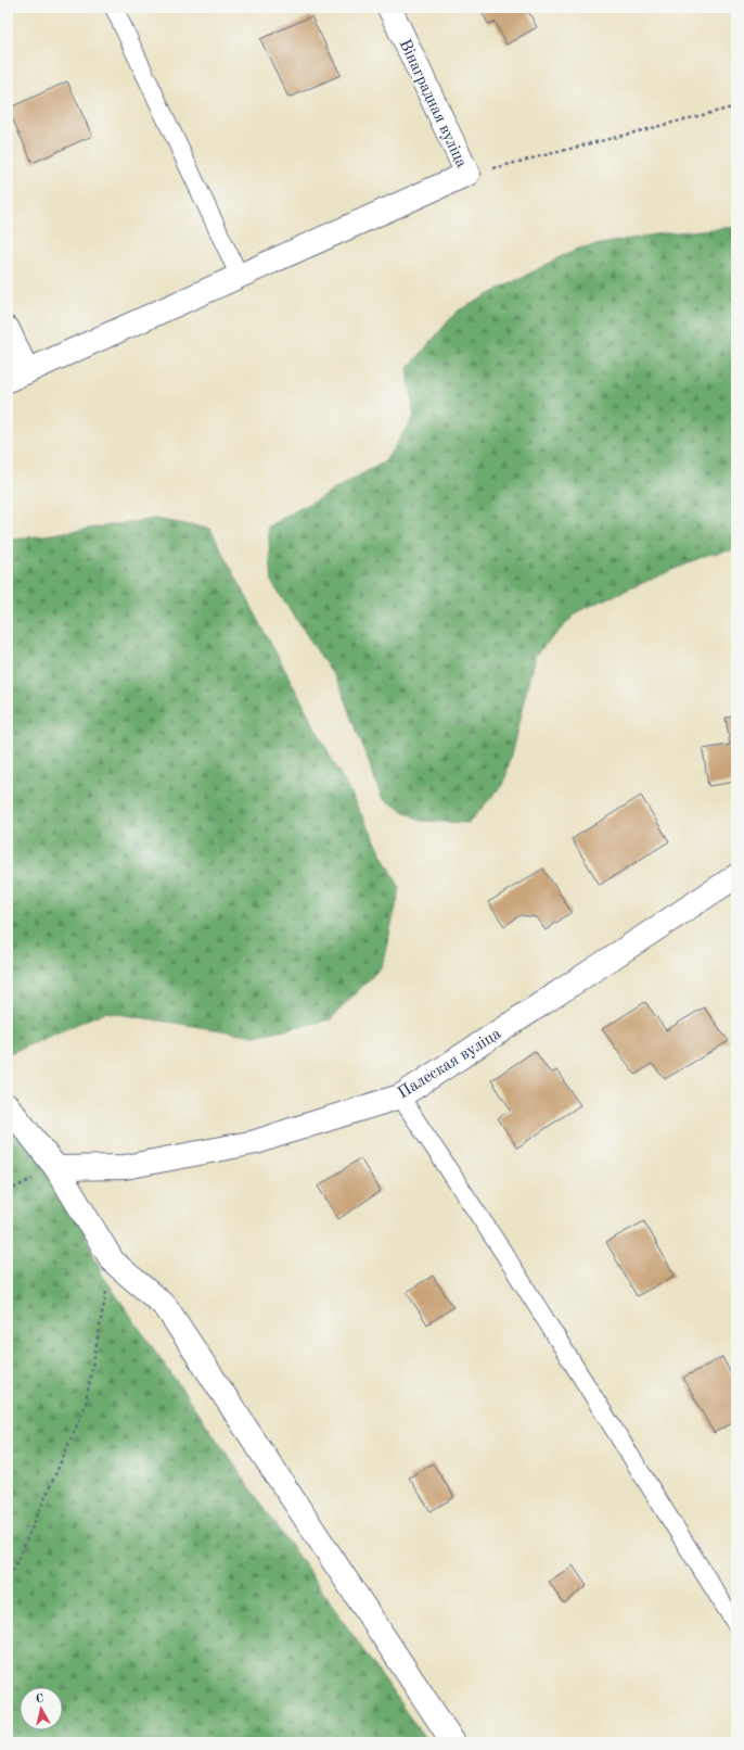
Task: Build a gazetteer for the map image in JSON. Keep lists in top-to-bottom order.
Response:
{
  "streets": {
    "street": ["Вінаградная вуліца", "Палеская вуліца"]
  },
  "north": "top"
}
